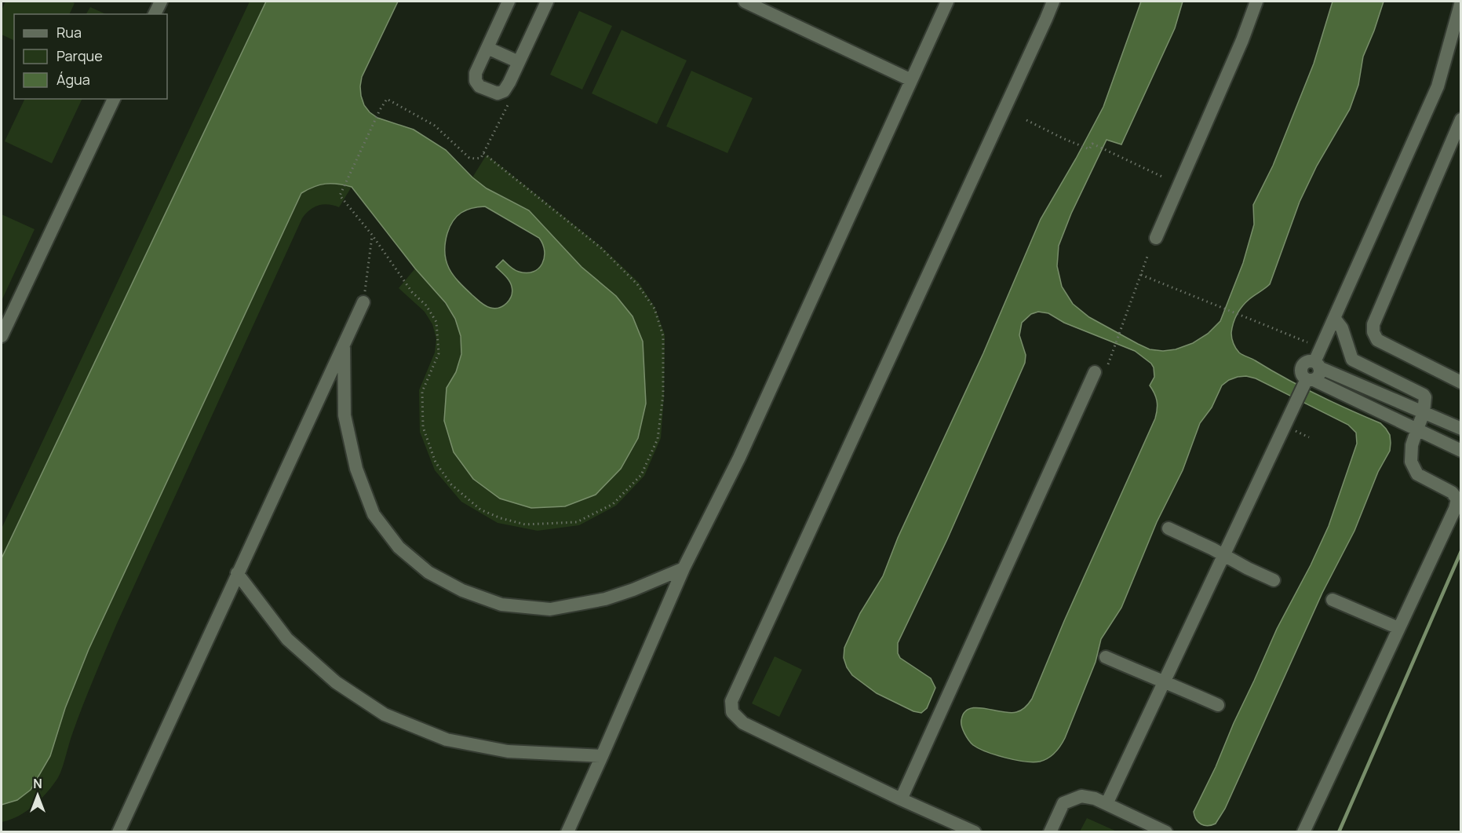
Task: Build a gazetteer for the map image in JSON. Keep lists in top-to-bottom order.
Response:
{
  "legend": ["Rua", "Parque", "Água"],
  "north": "top"
}
